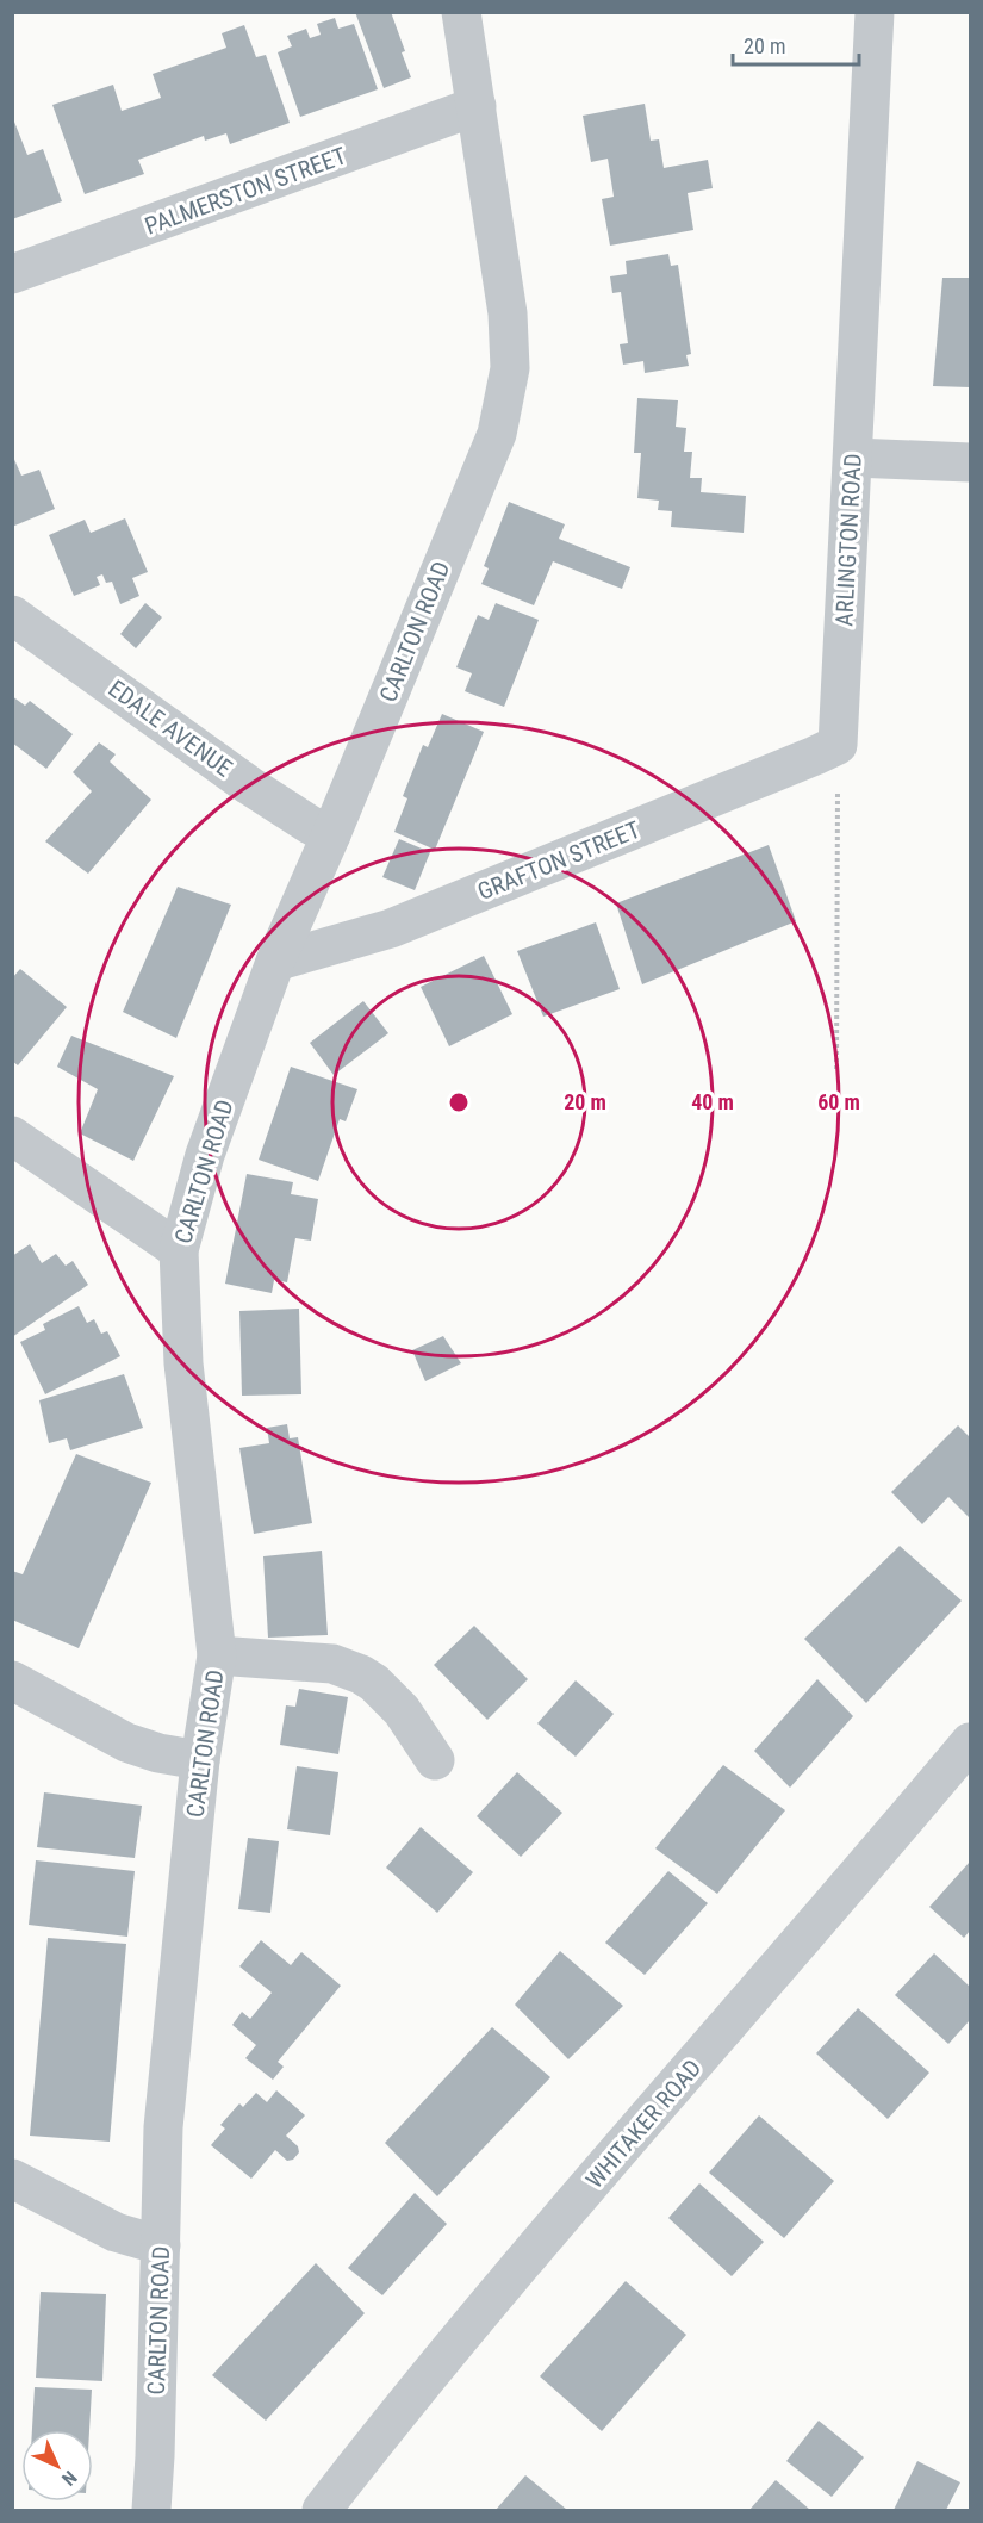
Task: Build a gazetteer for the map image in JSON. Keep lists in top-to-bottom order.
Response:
{
  "streets": {
    "street": [
      "PALMERSTON STREET",
      "ARLINGTON ROAD",
      "CARLTON ROAD",
      "EDALE AVENUE",
      "GRAFTON STREET",
      "WHITAKER ROAD"
    ]
  },
  "crossings": [
    ["PALMERSTON STREET", "CARLTON ROAD"],
    ["ARLINGTON ROAD", "GRAFTON STREET"],
    ["CARLTON ROAD", "EDALE AVENUE"],
    ["CARLTON ROAD", "GRAFTON STREET"]
  ],
  "scale_bar": "20 m",
  "north": "bottom right",
  "rings": ["20 m", "40 m", "60 m"]
}
